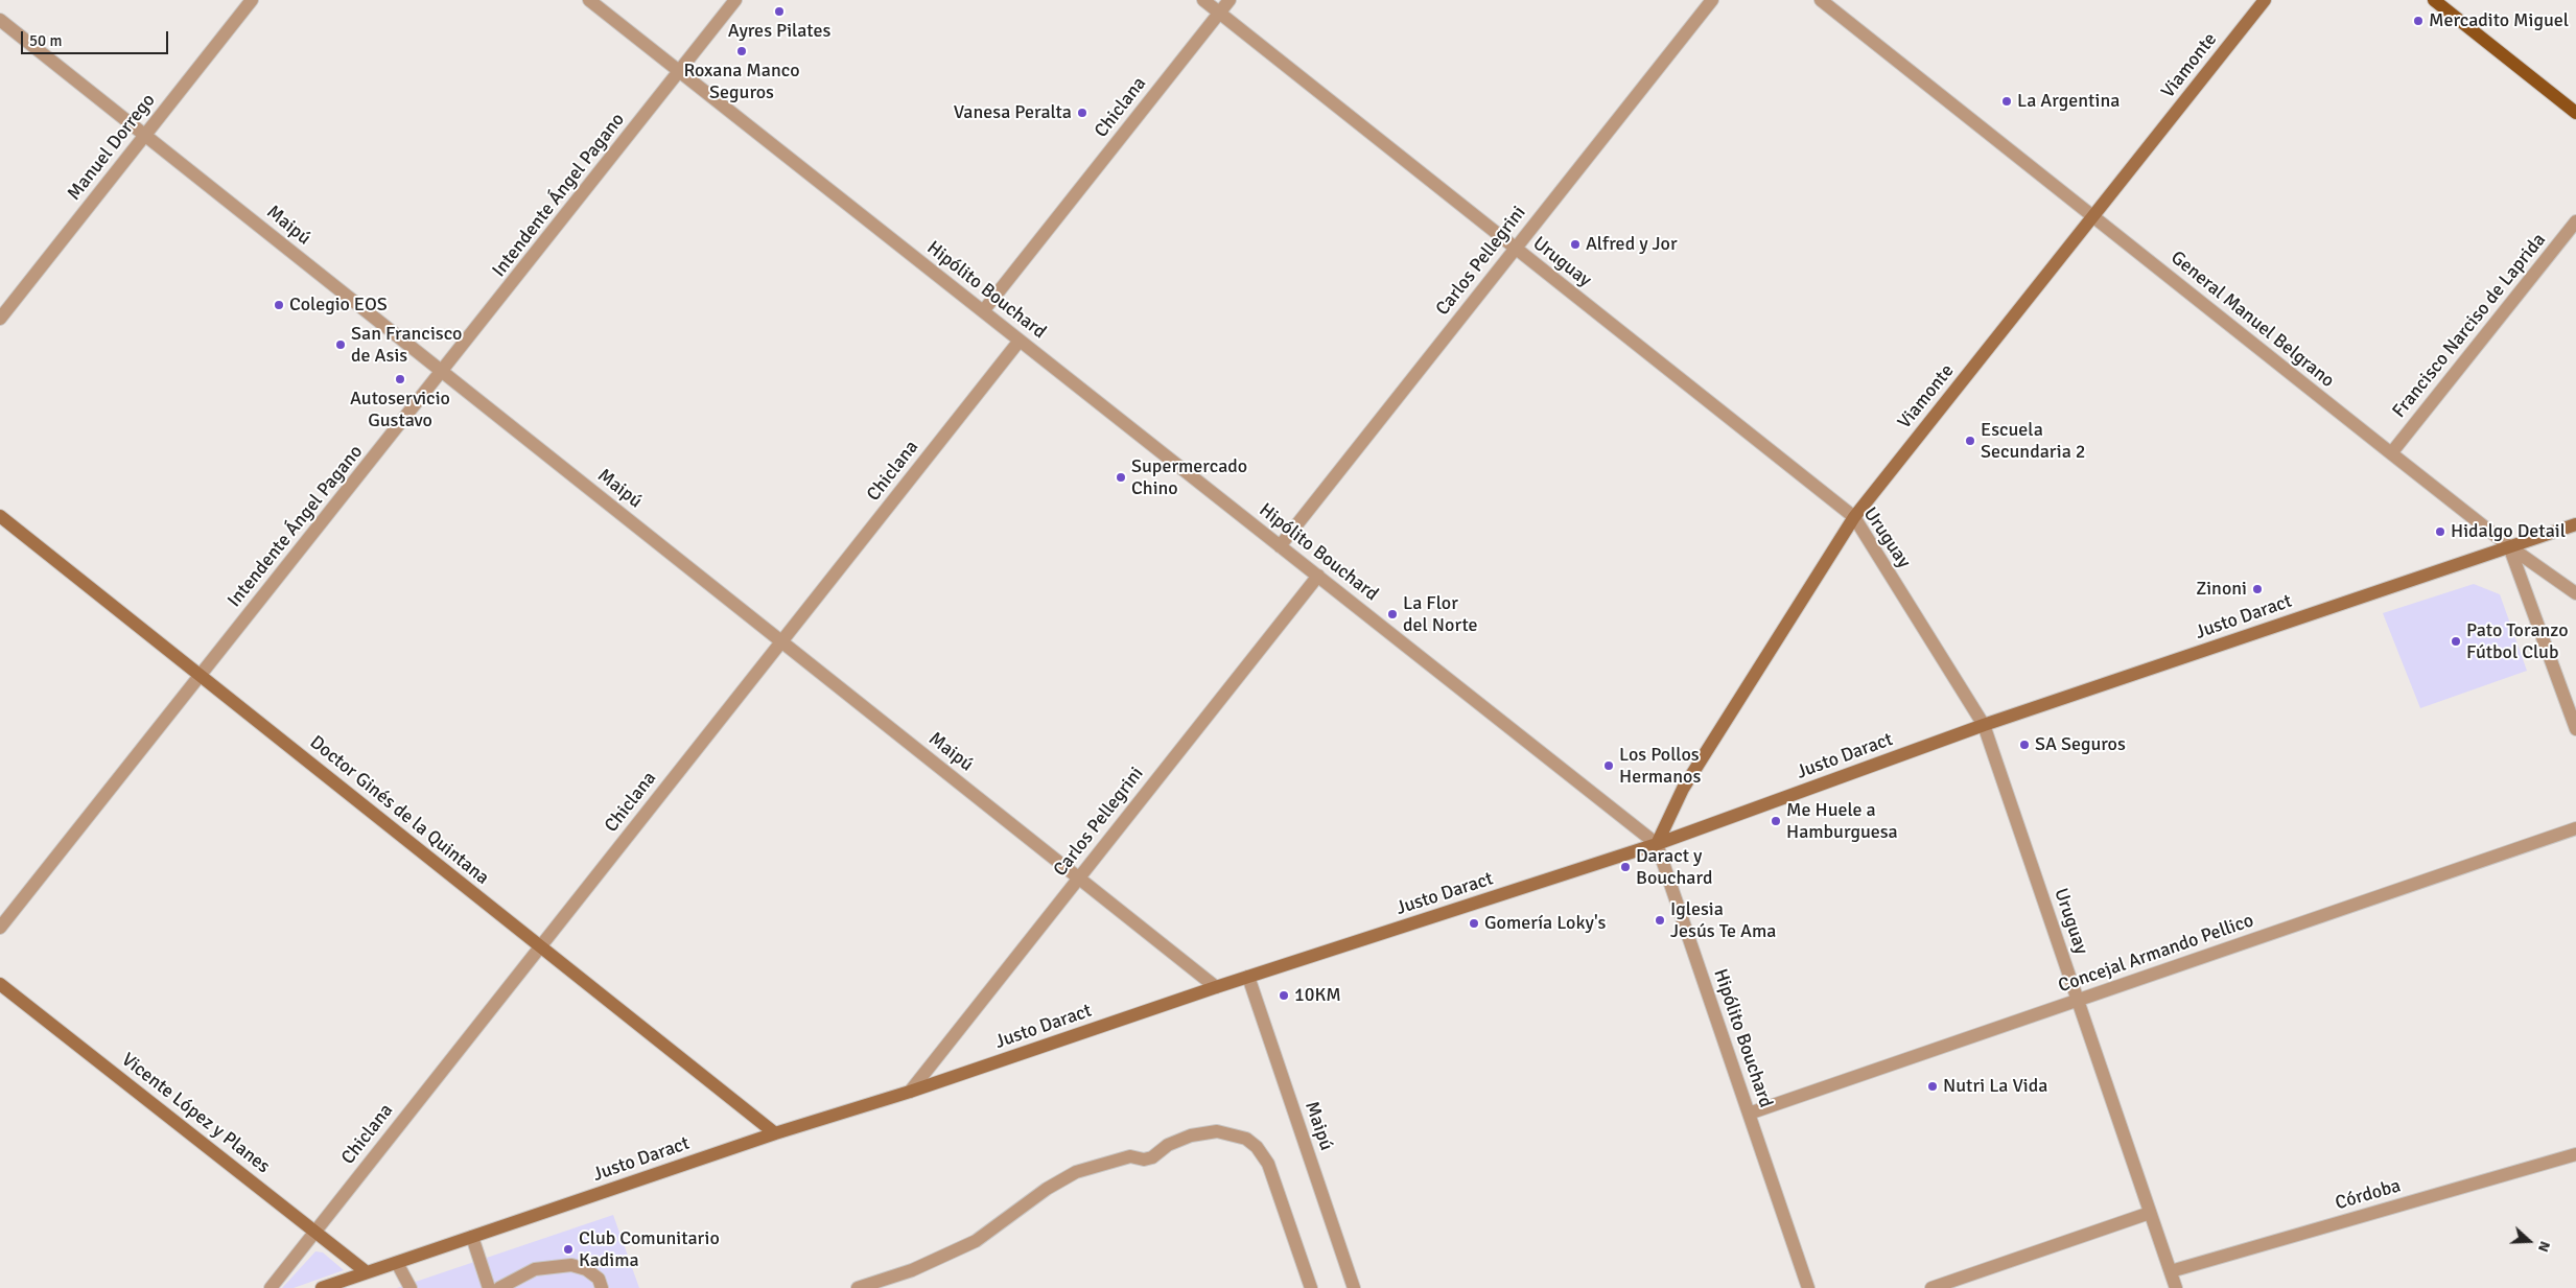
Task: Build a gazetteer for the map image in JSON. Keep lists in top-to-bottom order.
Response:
{
  "streets": {
    "street": [
      "Viamonte",
      "Chiclana",
      "Manuel Dorrego",
      "Intendente Ángel Pagano",
      "Maipú",
      "Carlos Pellegrini",
      "Uruguay",
      "Hipólito Bouchard",
      "General Manuel Belgrano",
      "Francisco Narciso de Laprida",
      "Justo Daract",
      "Doctor Ginés de la Quintana",
      "Concejal Armando Pellico",
      "Vicente López y Planes",
      "Córdoba"
    ]
  },
  "crossings": [
    ["Viamonte", "Uruguay"],
    ["Viamonte", "Hipólito Bouchard"],
    ["Viamonte", "General Manuel Belgrano"],
    ["Viamonte", "Justo Daract"],
    ["Chiclana", "Maipú"],
    ["Chiclana", "Uruguay"],
    ["Chiclana", "Hipólito Bouchard"],
    ["Chiclana", "Doctor Ginés de la Quintana"],
    ["Chiclana", "Vicente López y Planes"],
    ["Manuel Dorrego", "Maipú"],
    ["Intendente Ángel Pagano", "Maipú"],
    ["Intendente Ángel Pagano", "Hipólito Bouchard"],
    ["Intendente Ángel Pagano", "Doctor Ginés de la Quintana"],
    ["Maipú", "Carlos Pellegrini"],
    ["Maipú", "Justo Daract"],
    ["Carlos Pellegrini", "Uruguay"],
    ["Carlos Pellegrini", "Hipólito Bouchard"],
    ["Carlos Pellegrini", "Justo Daract"],
    ["Uruguay", "Justo Daract"],
    ["Uruguay", "Concejal Armando Pellico"],
    ["Uruguay", "Córdoba"],
    ["Hipólito Bouchard", "Justo Daract"],
    ["Hipólito Bouchard", "Concejal Armando Pellico"],
    ["General Manuel Belgrano", "Francisco Narciso de Laprida"],
    ["General Manuel Belgrano", "Justo Daract"],
    ["Justo Daract", "Doctor Ginés de la Quintana"],
    ["Justo Daract", "Vicente López y Planes"]
  ],
  "places": [
    "Ayres Pilates",
    "Mercadito Miguel",
    "Roxana Manco Seguros",
    "La Argentina",
    "Vanesa Peralta",
    "Alfred y Jor",
    "Colegio EOS",
    "San Francisco de Asis",
    "Autoservicio Gustavo",
    "Escuela Secundaria 2",
    "Supermercado Chino",
    "Hidalgo Detail",
    "Zinoni",
    "La Flor del Norte",
    "Pato Toranzo Fútbol Club",
    "SA Seguros",
    "Los Pollos Hermanos",
    "Me Huele a Hamburguesa",
    "Daract y Bouchard",
    "Iglesia Jesús Te Ama",
    "Gomería Loky's",
    "10KM",
    "Nutri La Vida",
    "Club Comunitario Kadima"
  ],
  "scale_bar": "50 m",
  "north": "right"
}
